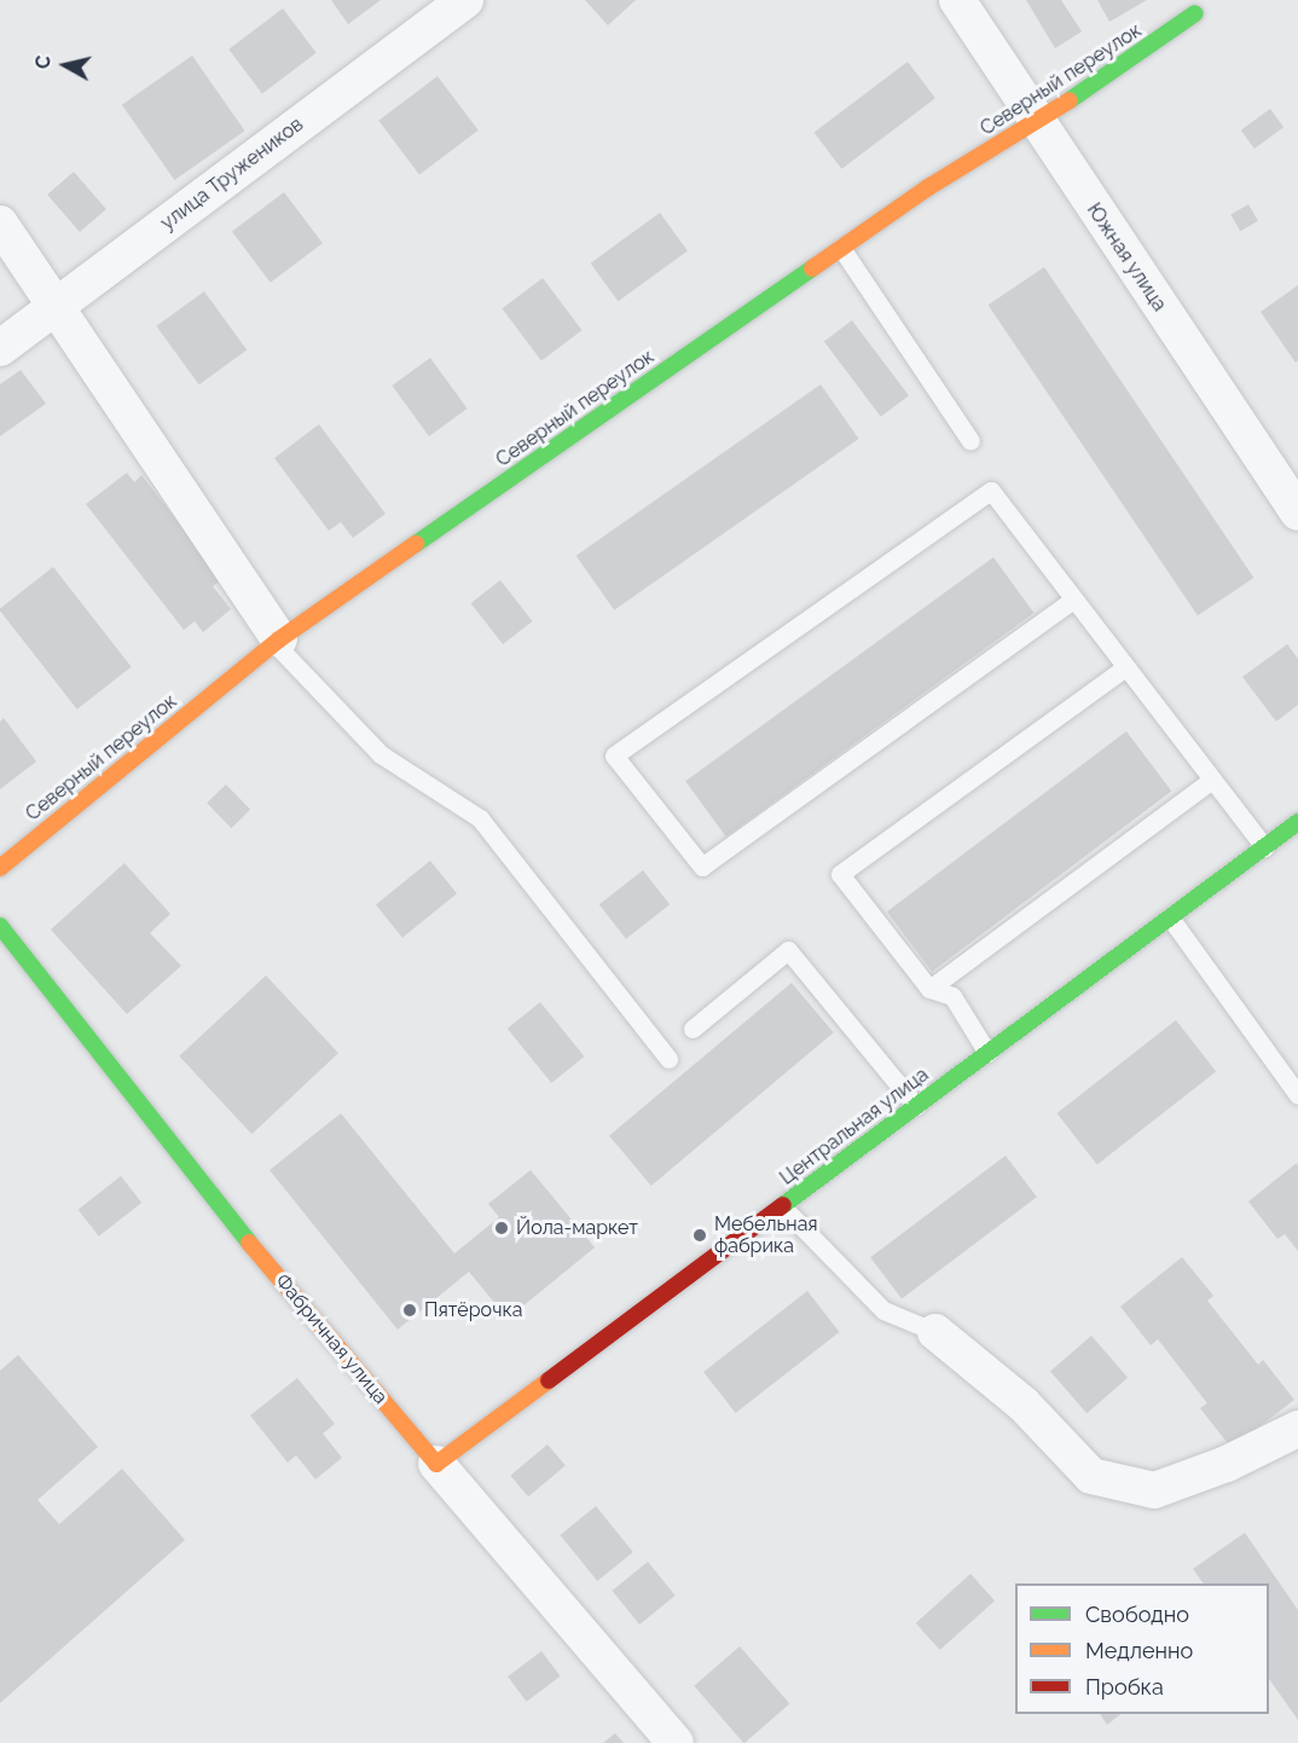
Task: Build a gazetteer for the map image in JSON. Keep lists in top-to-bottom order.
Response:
{
  "streets": {
    "street": [
      "Северный переулок",
      "улица Тружеников",
      "Южная улица",
      "Центральная улица",
      "Фабричная улица"
    ]
  },
  "crossings": [
    ["Северный переулок", "Южная улица"],
    ["Центральная улица", "Фабричная улица"]
  ],
  "places": ["Йола-маркет", "Мебельная фабрика", "Пятёрочка"],
  "legend": ["Свободно", "Медленно", "Пробка"],
  "north": "left"
}
